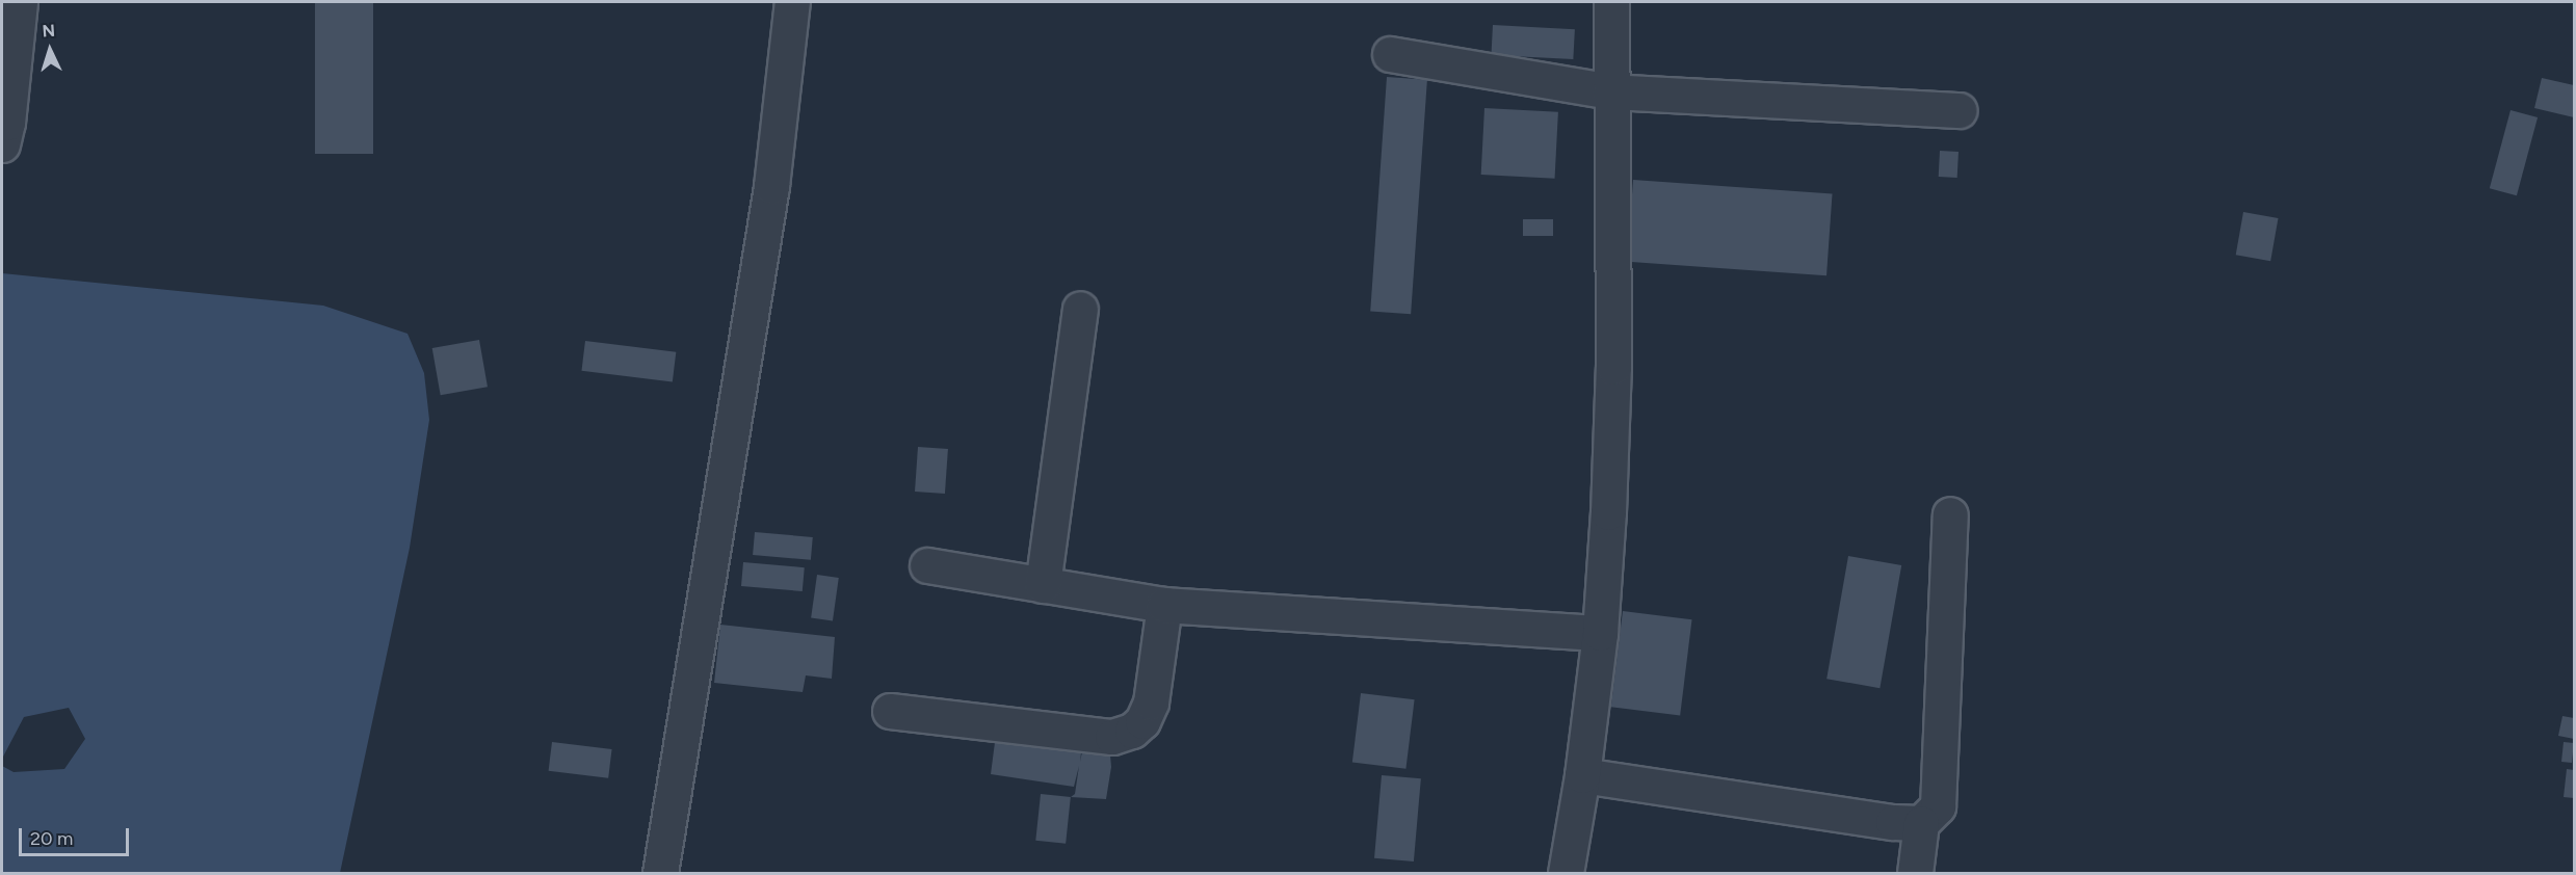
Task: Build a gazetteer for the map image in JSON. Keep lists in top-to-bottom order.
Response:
{
  "scale_bar": "20 m",
  "north": "top"
}
